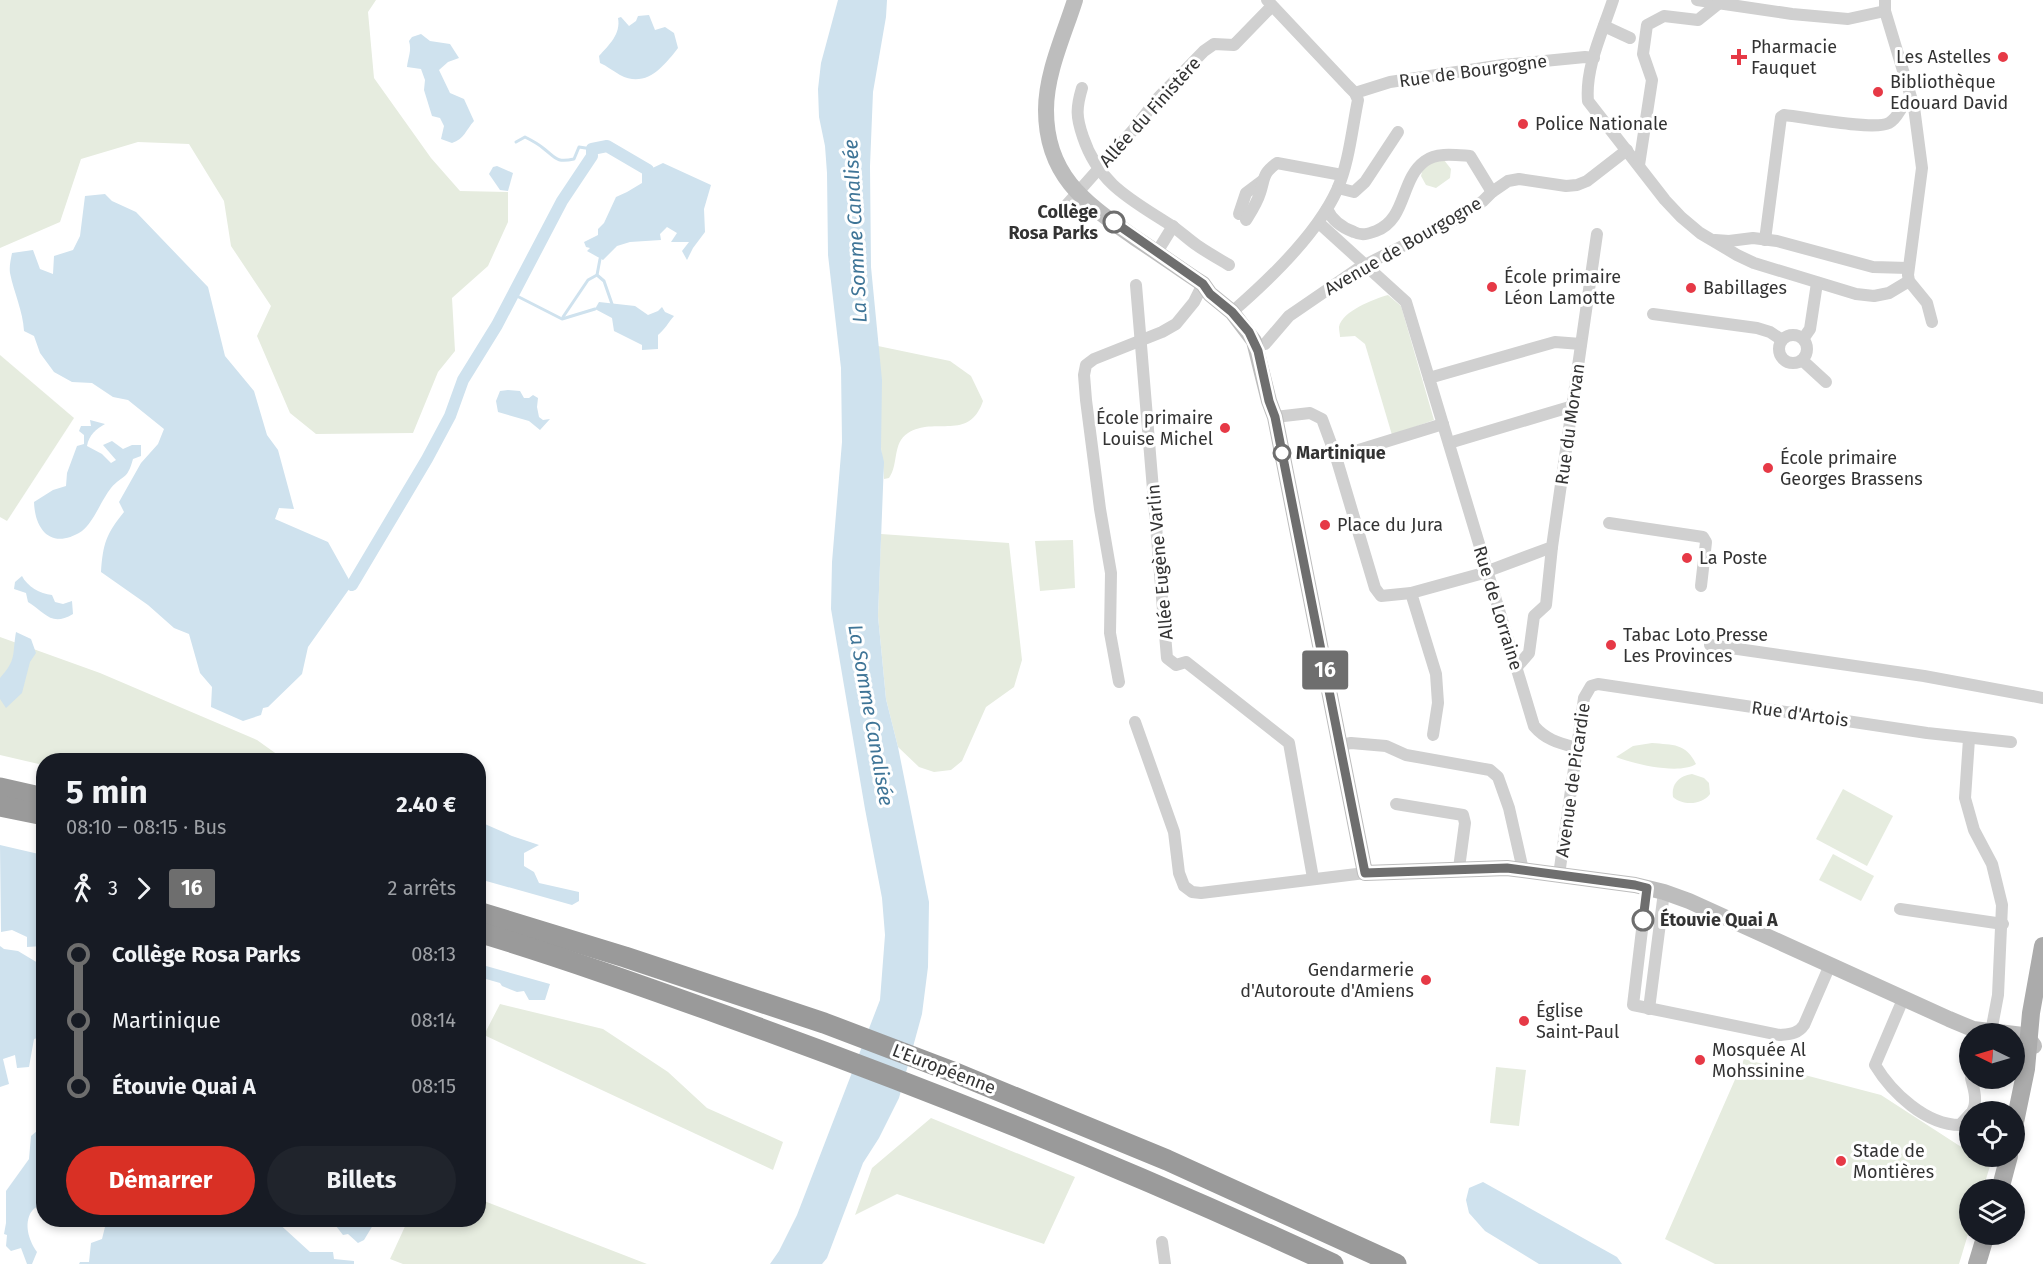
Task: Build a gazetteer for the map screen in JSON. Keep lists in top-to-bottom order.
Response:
{
  "streets": {
    "highway": ["L'Européenne"],
    "street": [
      "Rue de Bourgogne",
      "Allée du Finistère",
      "Avenue de Bourgogne",
      "Rue du Morvan",
      "Allée Eugène Varlin",
      "Rue de Lorraine",
      "Rue d'Artois",
      "Avenue de Picardie"
    ]
  },
  "crossings": [
    ["Avenue de Bourgogne", "Rue de Lorraine"],
    ["Rue du Morvan", "Rue de Lorraine"],
    ["Rue de Lorraine", "Avenue de Picardie"],
    ["Rue d'Artois", "Avenue de Picardie"]
  ],
  "water": ["La Somme Canalisée"],
  "places": {
    "health": ["Pharmacie Fauquet"],
    "other": [
      "Les Astelles",
      "Bibliothèque Edouard David",
      "Police Nationale",
      "Collège Rosa Parks",
      "École primaire Léon Lamotte",
      "Babillages",
      "École primaire Louise Michel",
      "Martinique",
      "École primaire Georges Brassens",
      "Place du Jura",
      "La Poste",
      "Tabac Loto Presse Les Provinces",
      "Étouvie Quai A",
      "Gendarmerie d'Autoroute d'Amiens",
      "Église Saint-Paul",
      "Mosquée Al Mohssinine",
      "Stade de Montières"
    ]
  },
  "lines": ["bus line 16"],
  "north": "left",
  "page": {
    "on_map": "16",
    "heading": ["5 min", "08:10 – 08:15 · Bus", "2.40 €"],
    "legs": ["3", "16", "2 arrêts"],
    "list": [
      {
        "name": "Collège Rosa Parks",
        "value": "08:13"
      },
      {
        "name": "Martinique",
        "value": "08:14"
      },
      {
        "name": "Étouvie Quai A",
        "value": "08:15"
      }
    ],
    "buttons": ["Démarrer", "Billets"]
  }
}
